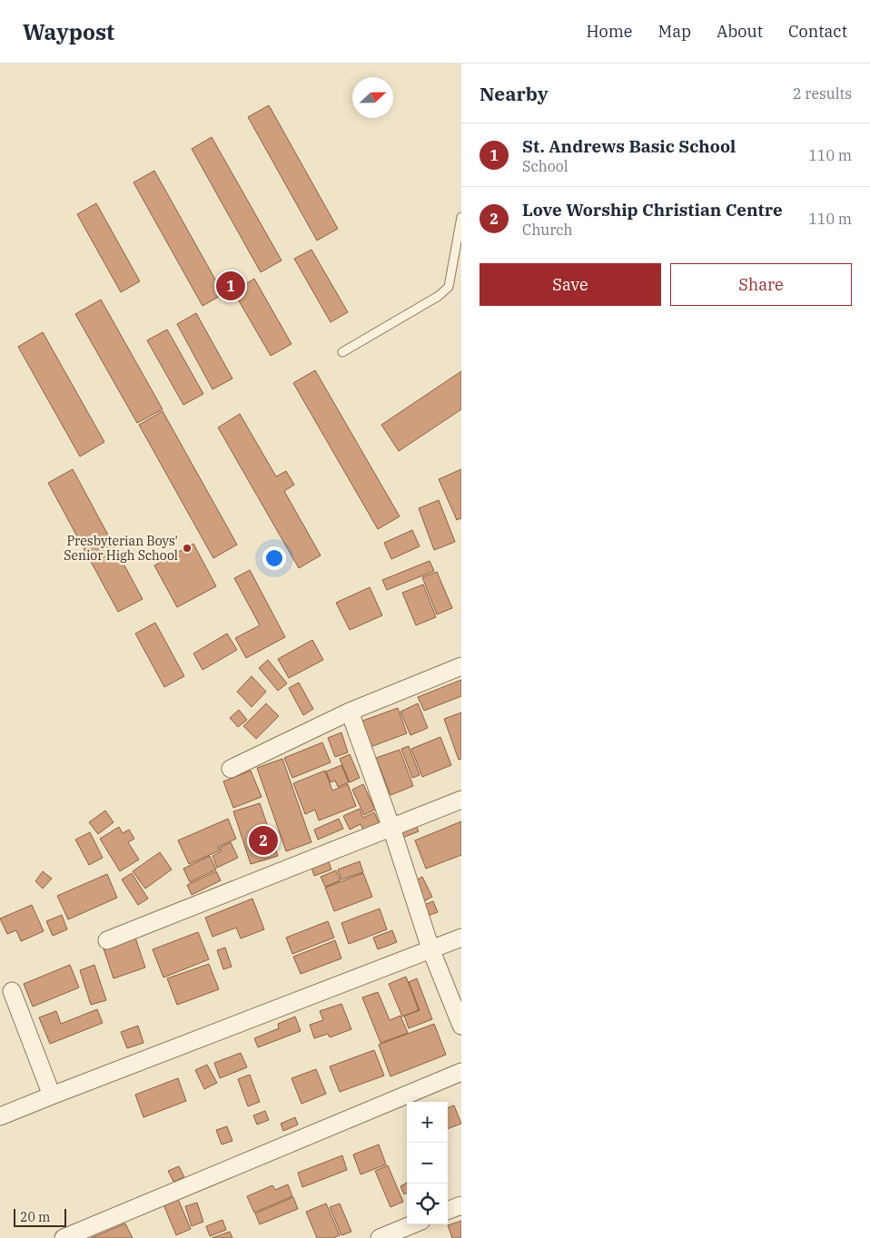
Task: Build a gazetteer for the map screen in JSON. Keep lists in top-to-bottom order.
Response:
{
  "places": ["Presbyterian Boys' Senior High School"],
  "scale_bar": "20 m",
  "north": "right",
  "page": {
    "header": "Waypost",
    "nav": [
      "Home",
      "Map",
      "About",
      "Contact"
    ],
    "heading": ["Nearby", "2 results"],
    "list": [
      {
        "mark": "1",
        "name": "St. Andrews Basic School",
        "note": "School",
        "value": "110 m"
      },
      {
        "mark": "2",
        "name": "Love Worship Christian Centre",
        "note": "Church",
        "value": "110 m"
      }
    ],
    "buttons": ["Save", "Share"],
    "pins": ["1", "2"],
    "map_buttons": ["+", "−"],
    "scale": "20 m"
  }
}
